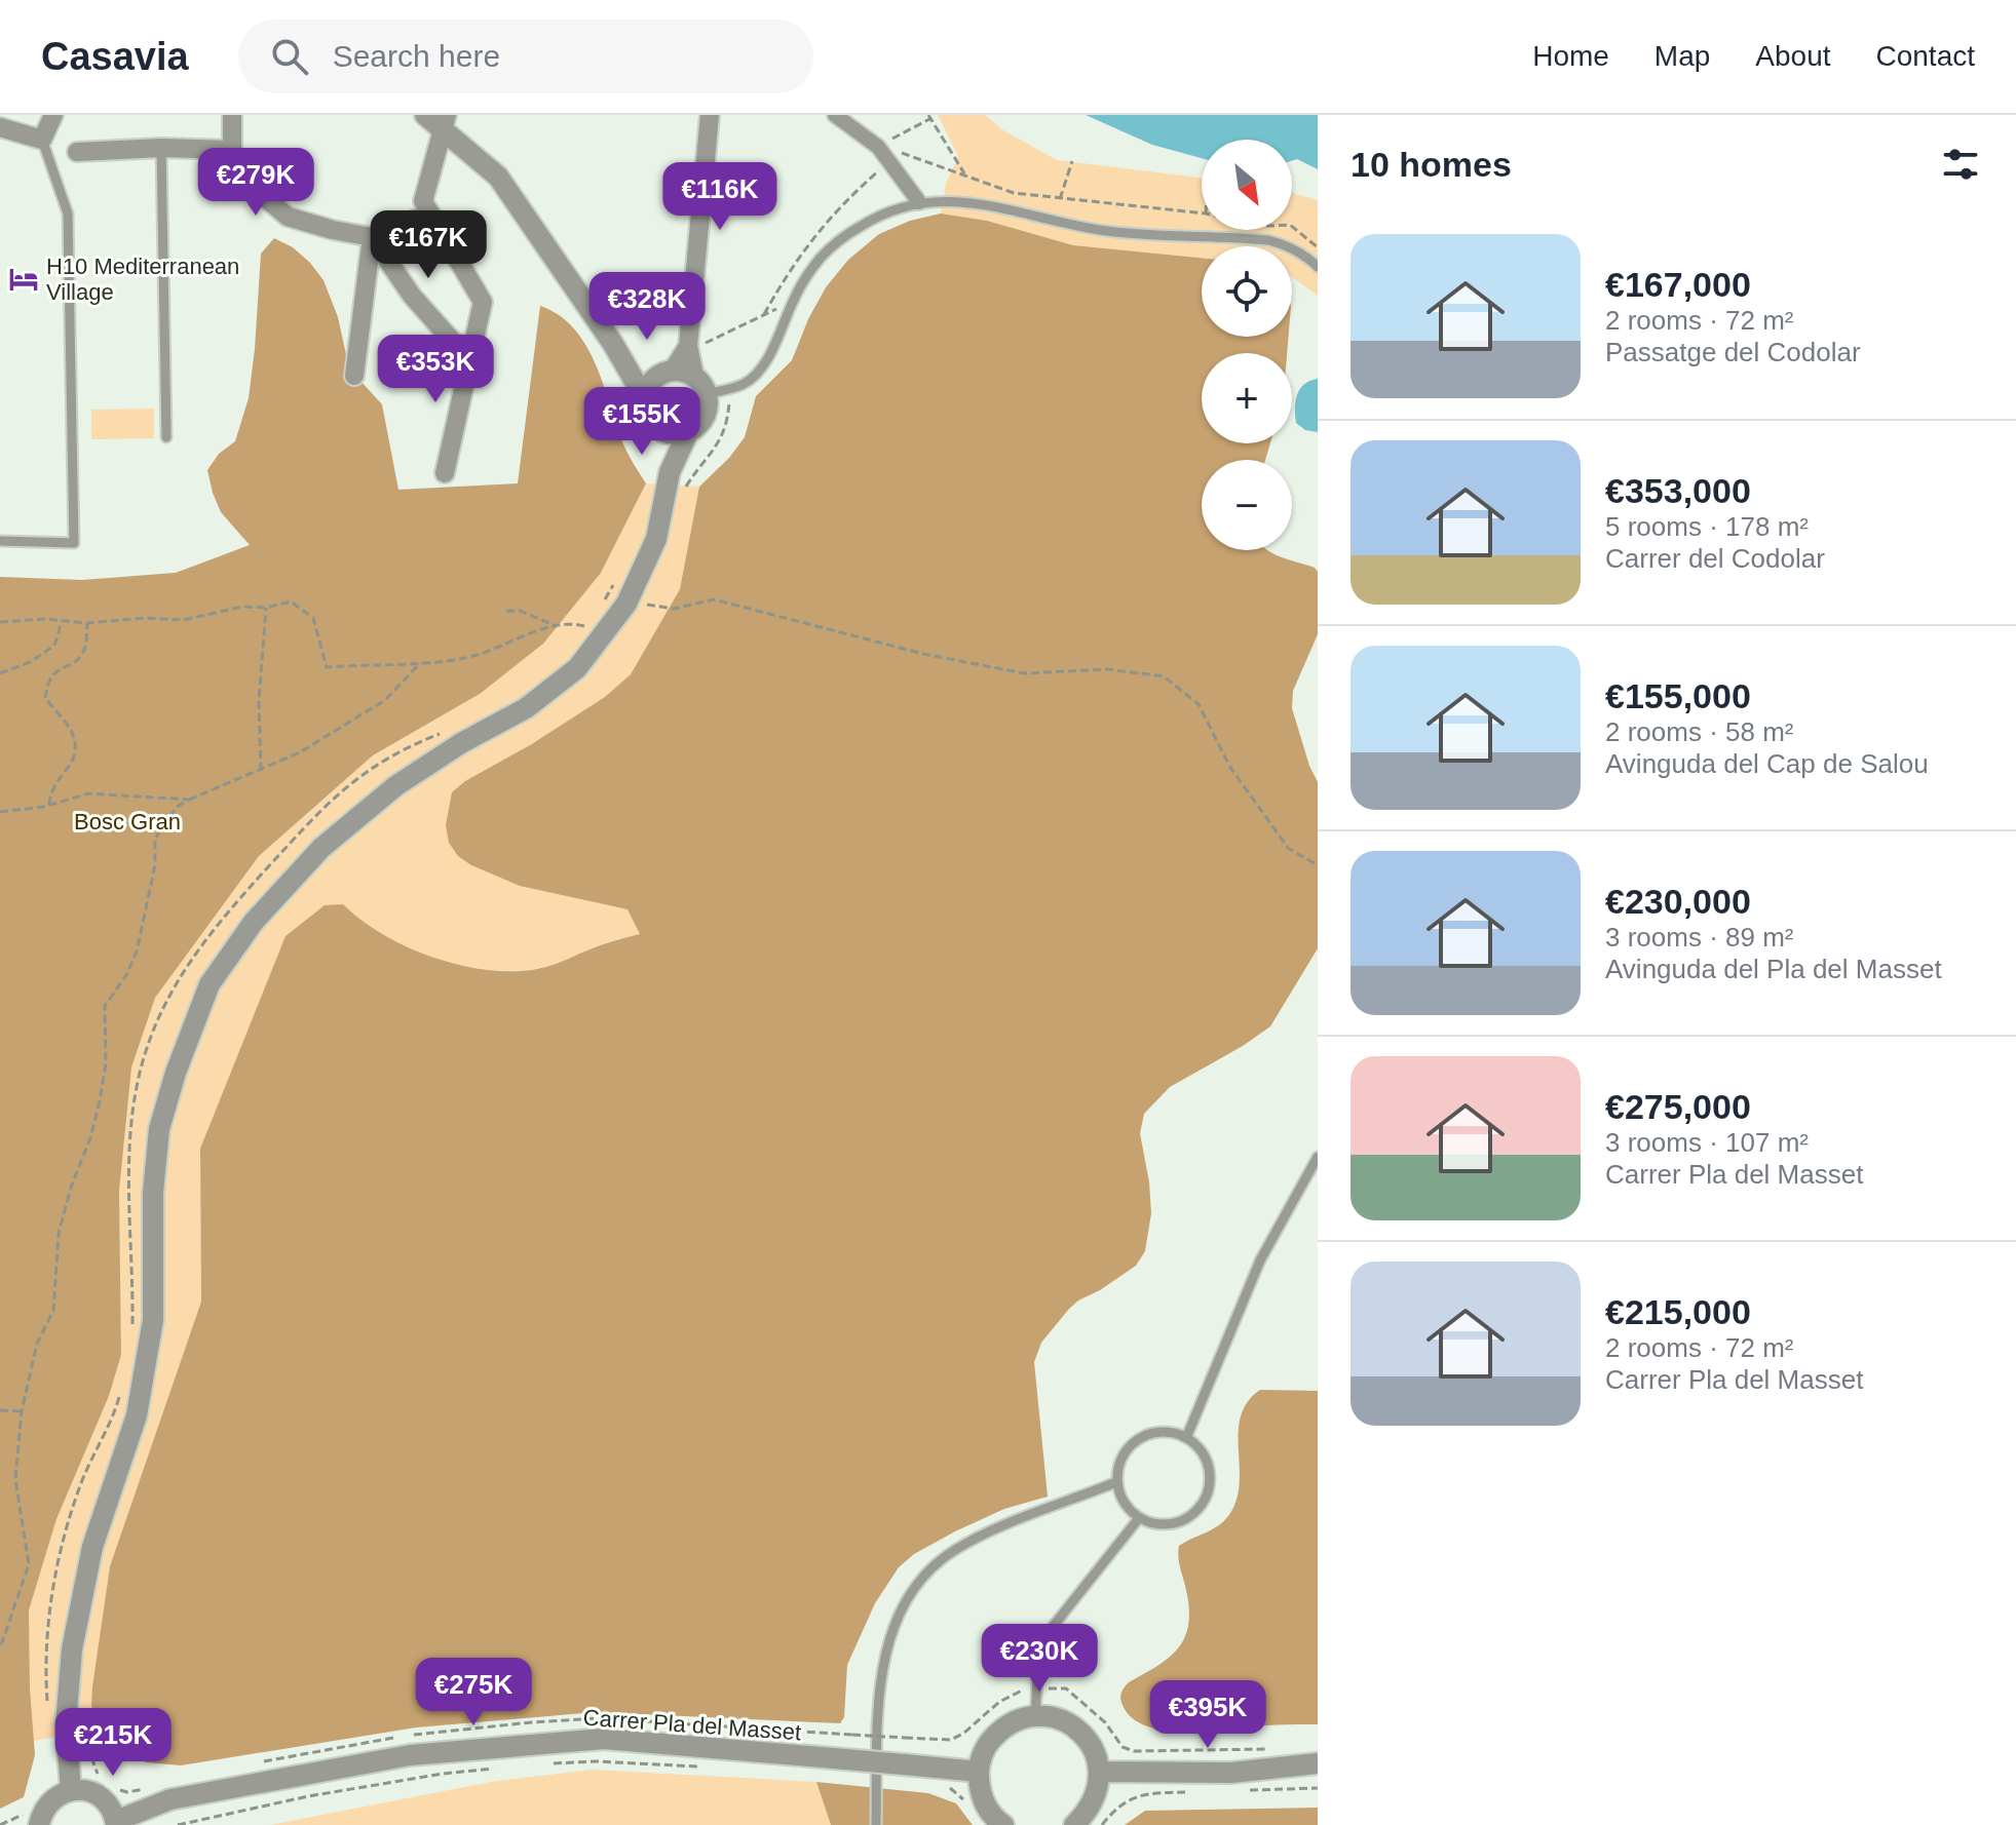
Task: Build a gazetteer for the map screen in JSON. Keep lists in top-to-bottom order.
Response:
{
  "streets": {
    "street": ["Carrer Pla del Masset"]
  },
  "parks": ["Bosc Gran"],
  "places": {
    "hotel": ["H10 Mediterranean Village"]
  },
  "north": "bottom right",
  "page": {
    "header": "Casavia",
    "search": "Search here",
    "nav": [
      "Home",
      "Map",
      "About",
      "Contact"
    ],
    "heading": "10 homes",
    "map_buttons": ["+", "−"],
    "price": [
      "€279K",
      "€116K",
      "€167K",
      "€328K",
      "€353K",
      "€155K",
      "€230K",
      "€275K",
      "€395K",
      "€215K"
    ],
    "list": [
      {
        "name": "€167,000",
        "note": "2 rooms · 72 m² · Passatge del Codolar"
      },
      {
        "name": "€353,000",
        "note": "5 rooms · 178 m² · Carrer del Codolar"
      },
      {
        "name": "€155,000",
        "note": "2 rooms · 58 m² · Avinguda del Cap de Salou"
      },
      {
        "name": "€230,000",
        "note": "3 rooms · 89 m² · Avinguda del Pla del Masset"
      },
      {
        "name": "€275,000",
        "note": "3 rooms · 107 m² · Carrer Pla del Masset"
      },
      {
        "name": "€215,000",
        "note": "2 rooms · 72 m² · Carrer Pla del Masset"
      }
    ]
  }
}
